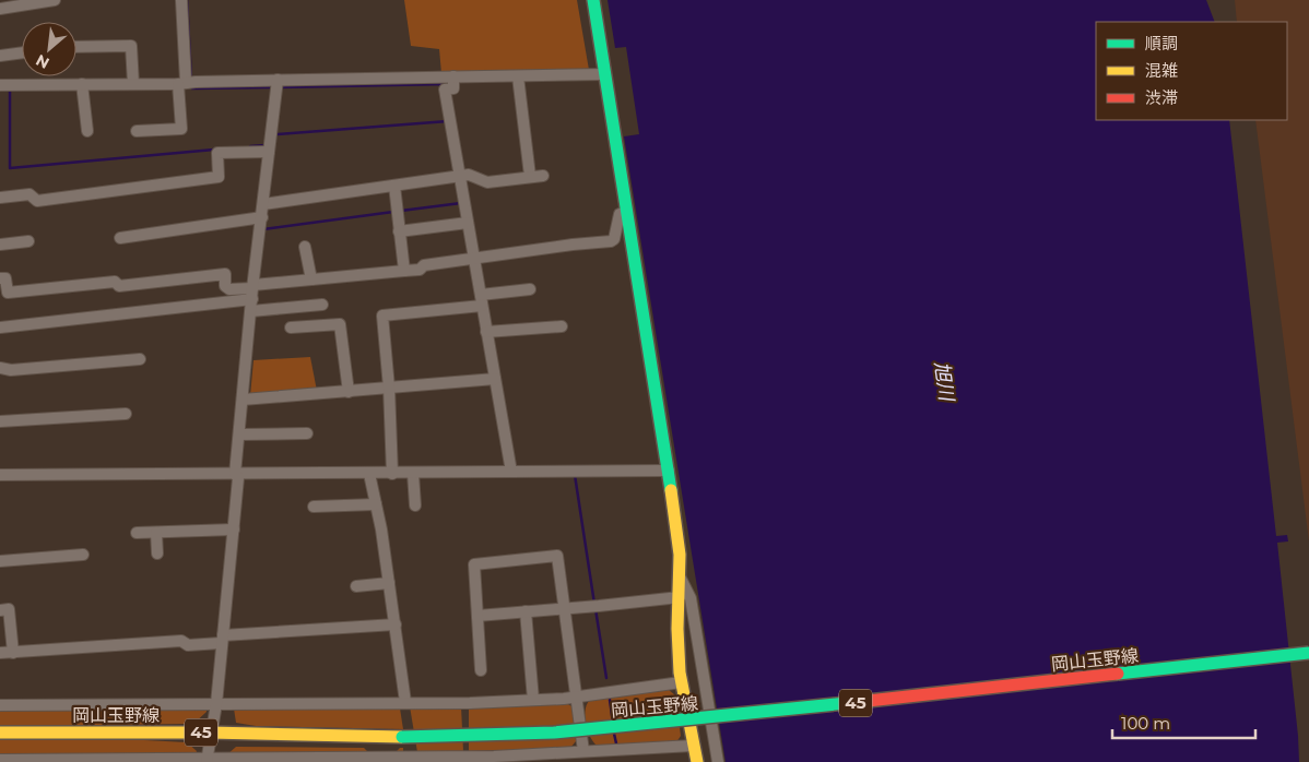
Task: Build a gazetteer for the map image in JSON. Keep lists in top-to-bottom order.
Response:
{
  "streets": {
    "main road": ["岡山玉野線", "45"]
  },
  "water": ["旭川"],
  "legend": ["順調", "混雑", "渋滞"],
  "scale_bar": "100 m",
  "north": "bottom left"
}
